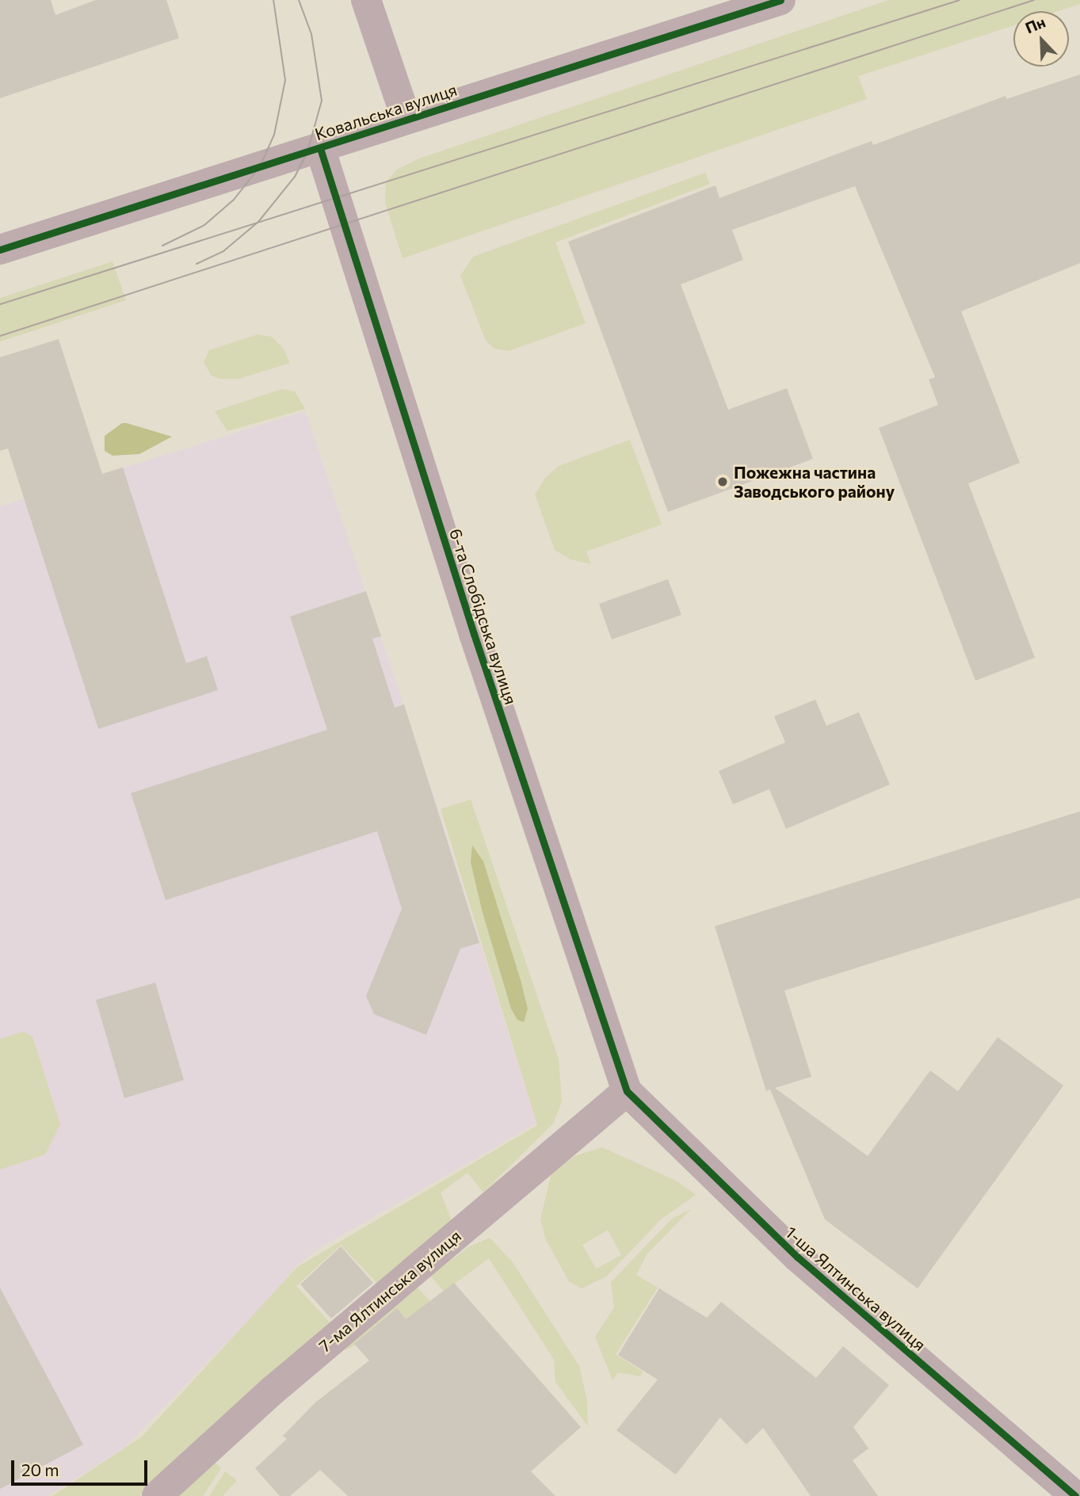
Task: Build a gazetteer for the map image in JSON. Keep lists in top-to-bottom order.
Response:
{
  "streets": {
    "street": [
      "Ковальська вулиця",
      "6-та Слобідська вулиця",
      "1-ша Ялтинська вулиця",
      "7-ма Ялтинська вулиця"
    ]
  },
  "crossings": [
    ["Ковальська вулиця", "6-та Слобідська вулиця"],
    ["6-та Слобідська вулиця", "1-ша Ялтинська вулиця"],
    ["6-та Слобідська вулиця", "7-ма Ялтинська вулиця"],
    ["1-ша Ялтинська вулиця", "7-ма Ялтинська вулиця"]
  ],
  "places": ["Пожежна частина Заводського району"],
  "scale_bar": "20 m",
  "north": "top left"
}
